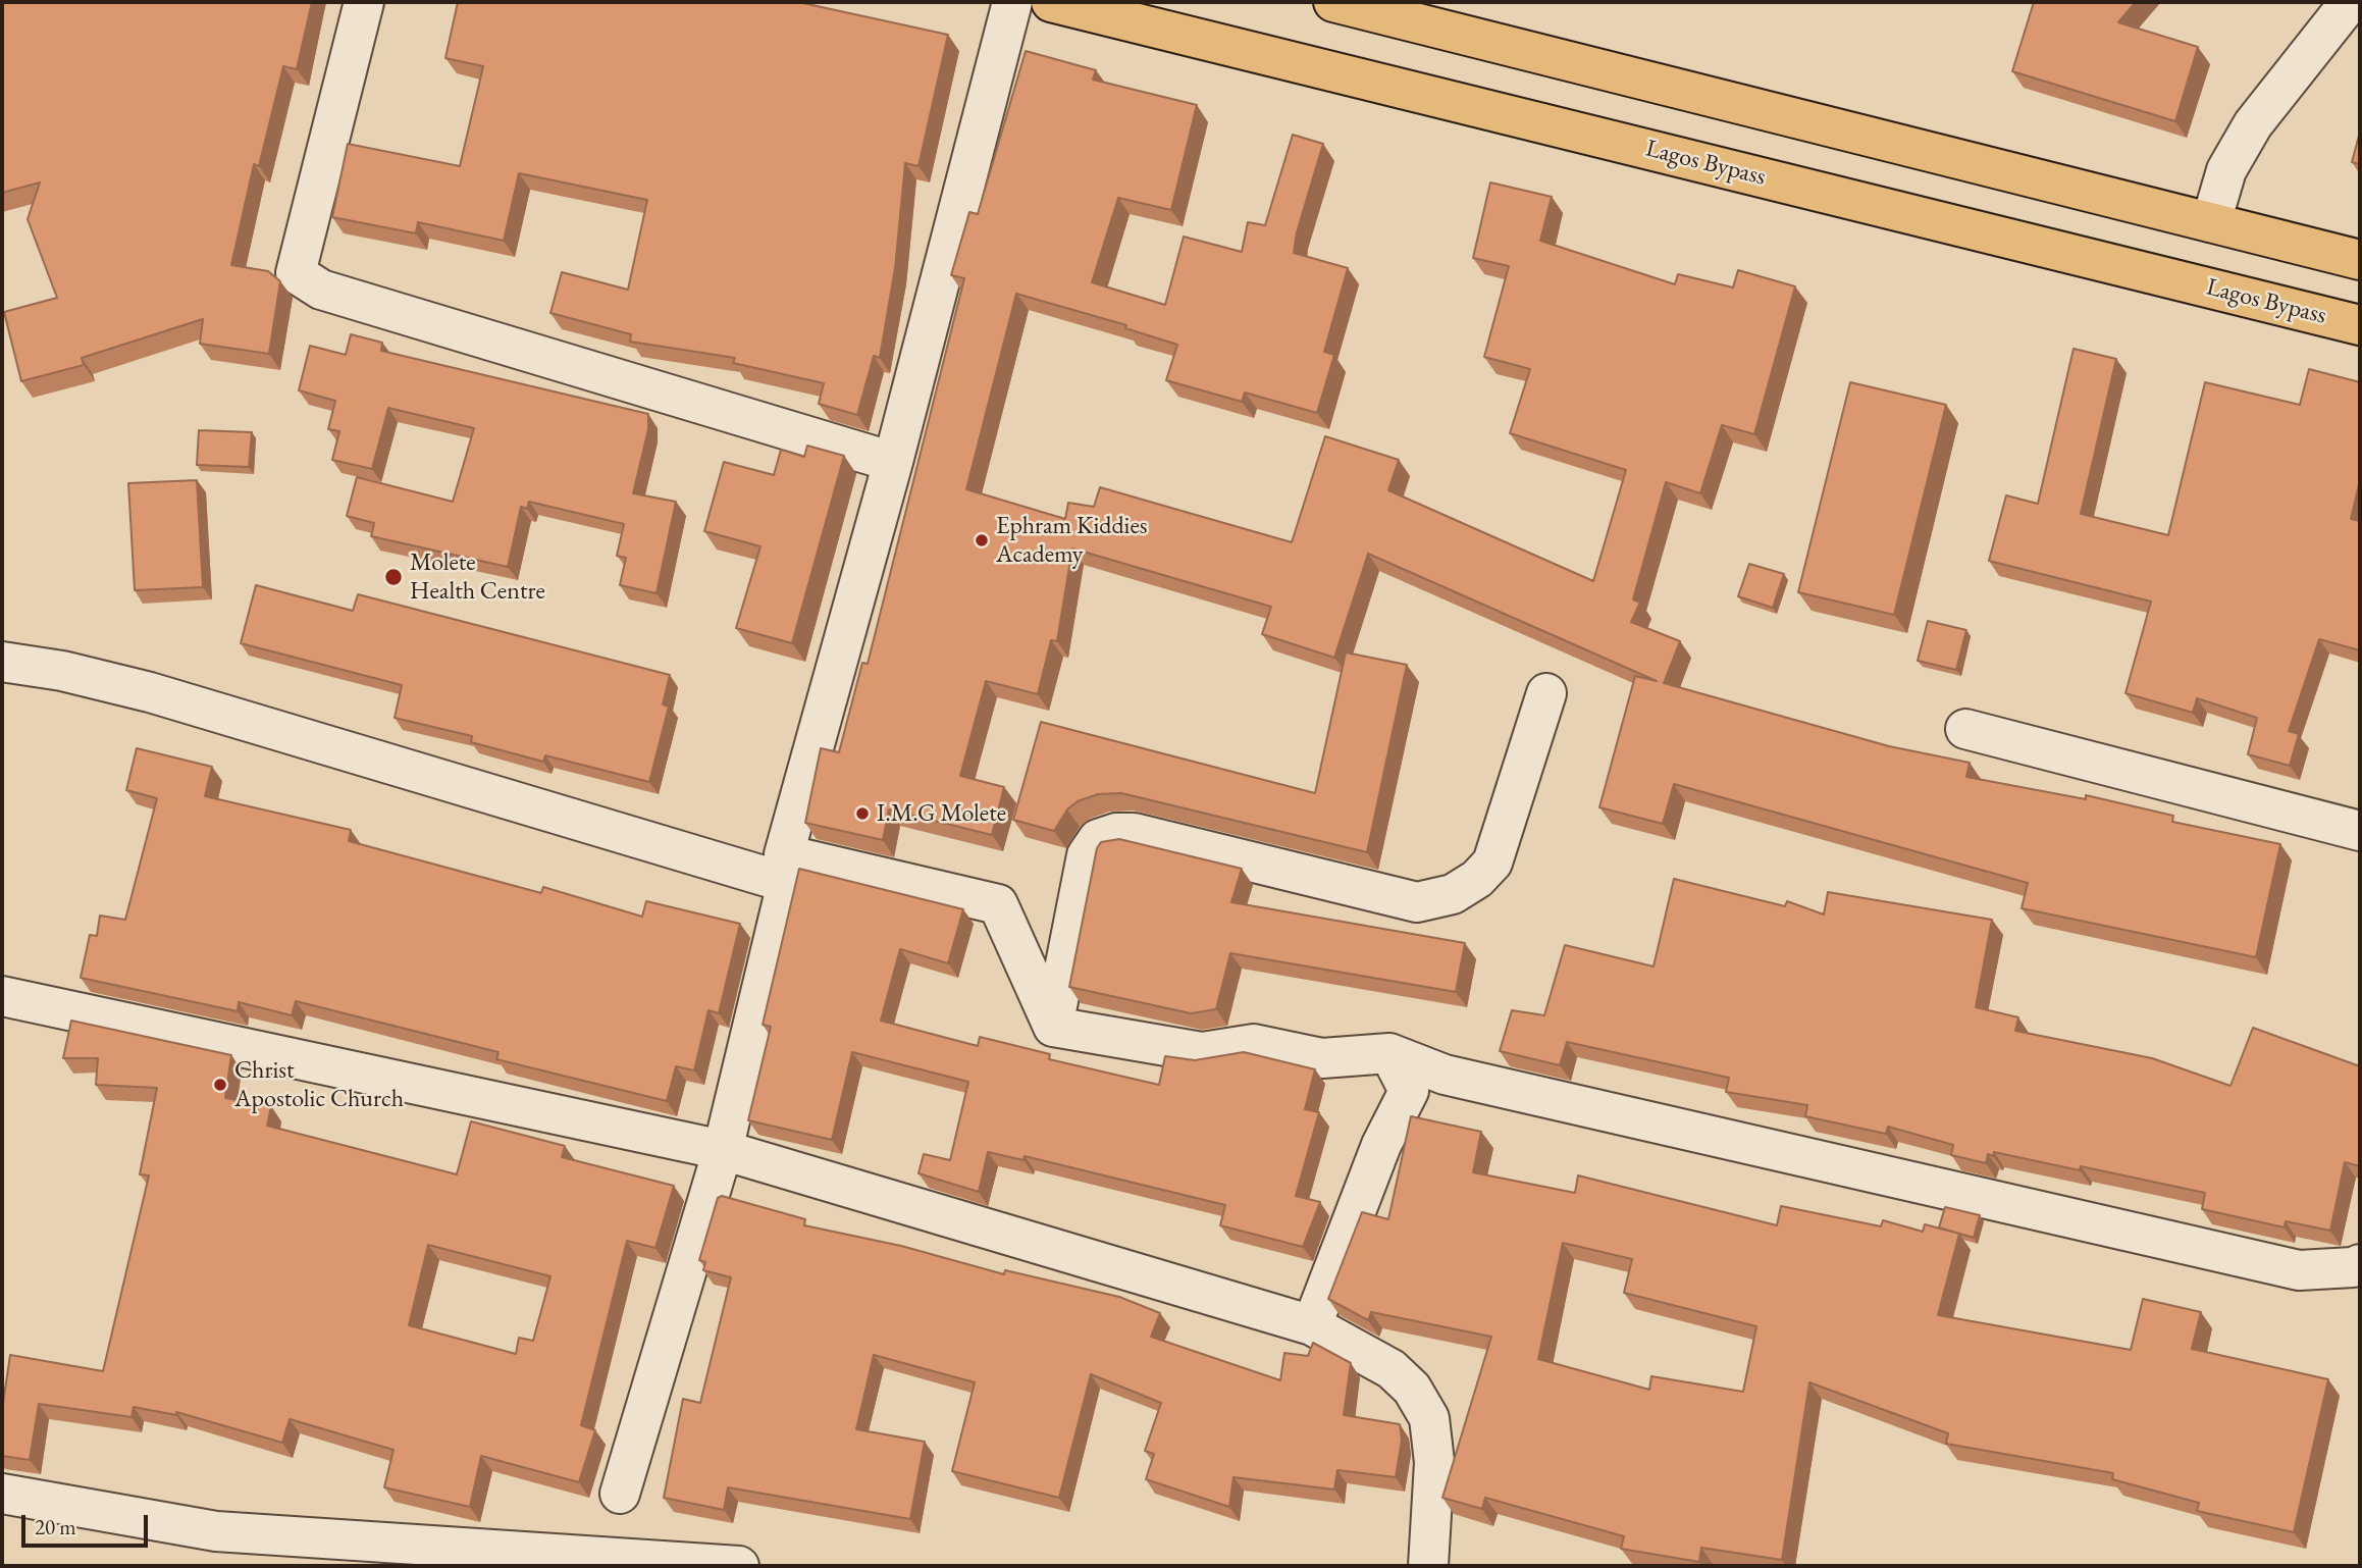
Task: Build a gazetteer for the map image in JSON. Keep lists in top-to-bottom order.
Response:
{
  "streets": {
    "main road": ["Lagos Bypass"]
  },
  "places": [
    "Ephram Kiddies Academy",
    "Molete Health Centre",
    "I.M.G Molete",
    "Christ Apostolic Church"
  ],
  "scale_bar": "20 m"
}
